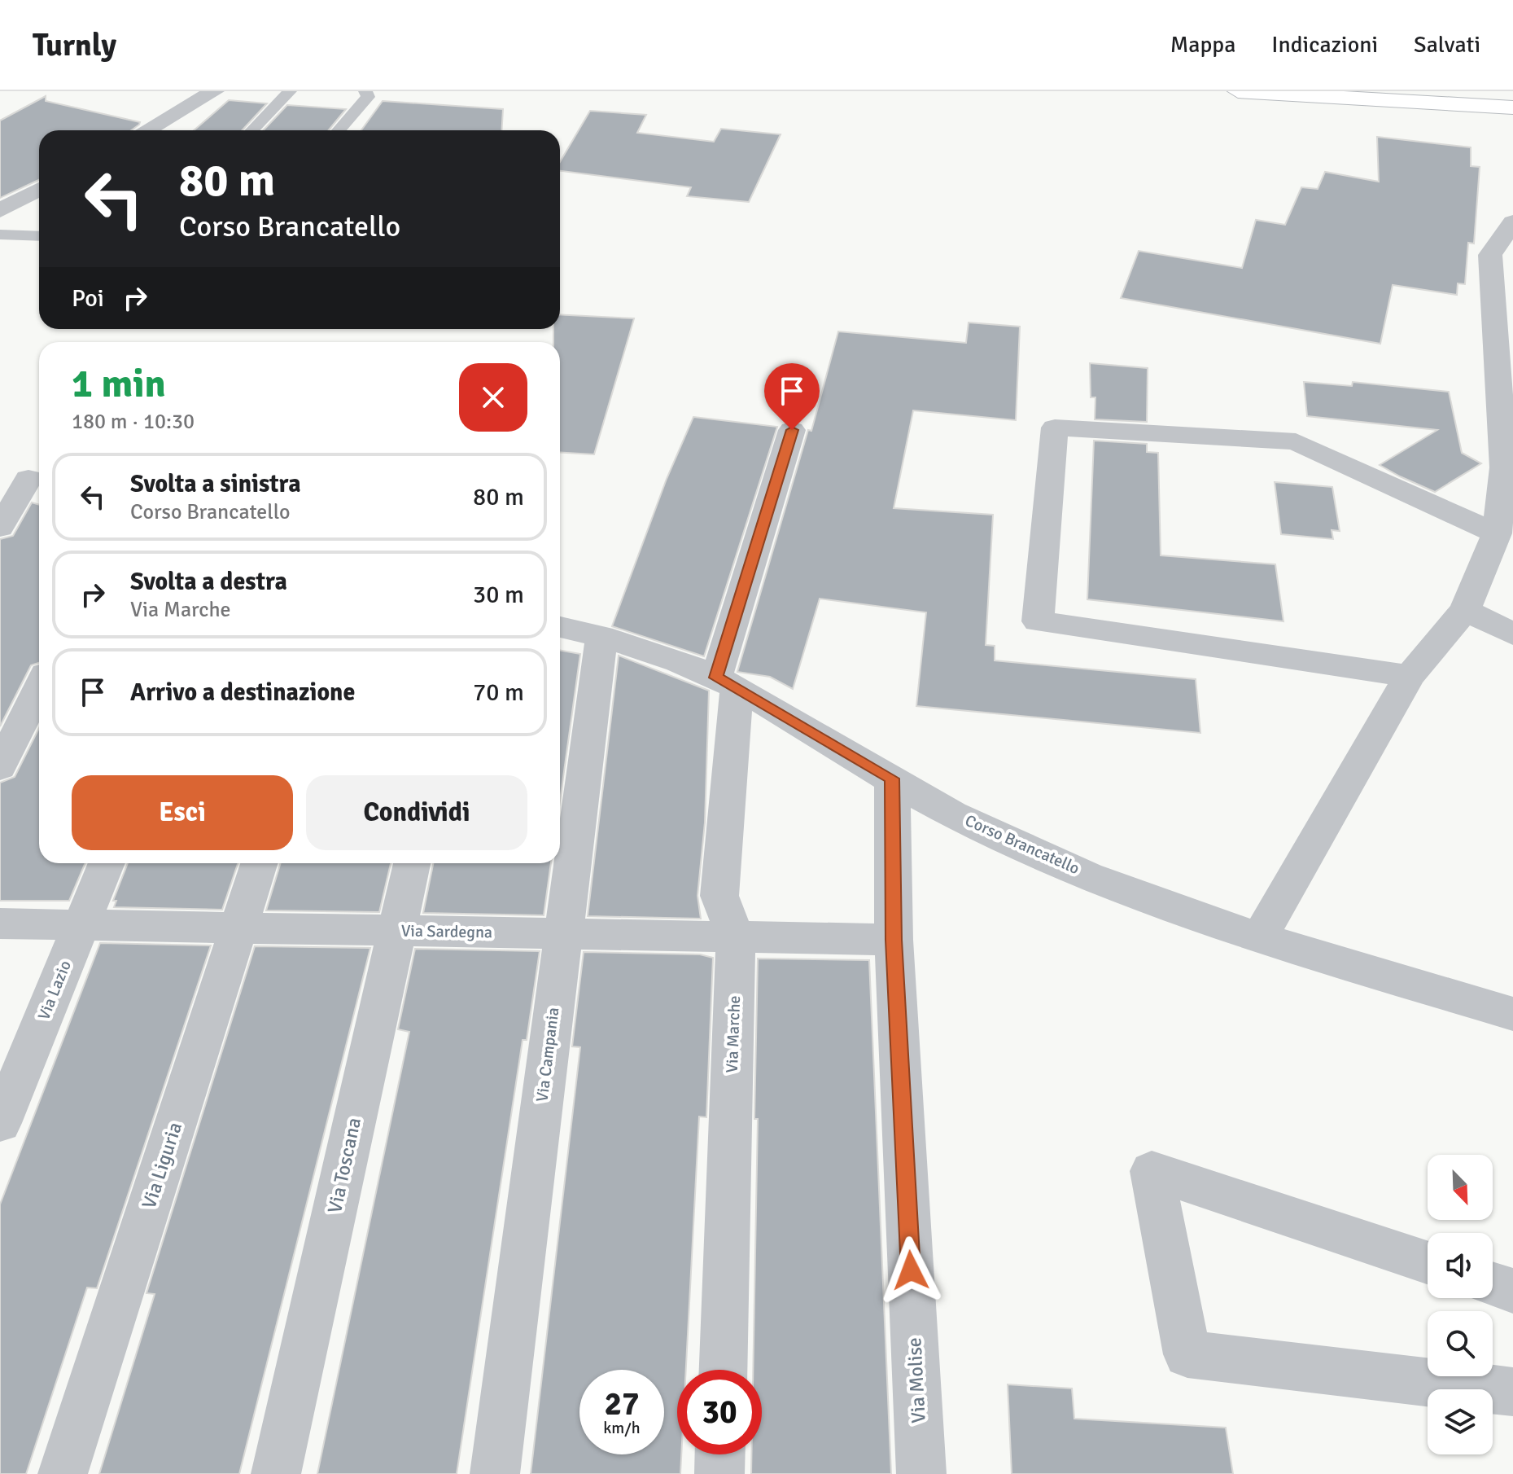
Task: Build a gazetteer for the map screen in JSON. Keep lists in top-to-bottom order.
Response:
{
  "streets": {
    "street": [
      "Corso Brancatello",
      "Via Sardegna",
      "Via Lazio",
      "Via Marche",
      "Via Campania",
      "Via Liguria",
      "Via Toscana",
      "Via Molise"
    ]
  },
  "crossings": [
    ["Corso Brancatello", "Via Marche"],
    ["Corso Brancatello", "Via Campania"],
    ["Corso Brancatello", "Via Molise"],
    ["Via Sardegna", "Via Lazio"],
    ["Via Sardegna", "Via Marche"],
    ["Via Sardegna", "Via Campania"],
    ["Via Sardegna", "Via Liguria"],
    ["Via Sardegna", "Via Toscana"],
    ["Via Sardegna", "Via Molise"]
  ],
  "north": "bottom right",
  "page": {
    "header": "Turnly",
    "nav": ["Mappa", "Indicazioni", "Salvati"],
    "turn": ["80 m", "Corso Brancatello"],
    "then": "Poi",
    "heading": ["1 min", "180 m · 10:30"],
    "list": [
      {
        "name": "Svolta a sinistra",
        "note": "Corso Brancatello",
        "value": "80 m"
      },
      {
        "name": "Svolta a destra",
        "note": "Via Marche",
        "value": "30 m"
      },
      {
        "name": "Arrivo a destinazione",
        "value": "70 m"
      }
    ],
    "buttons": ["Esci", "Condividi"],
    "speed": "27 km/h",
    "limit": "30"
  }
}
